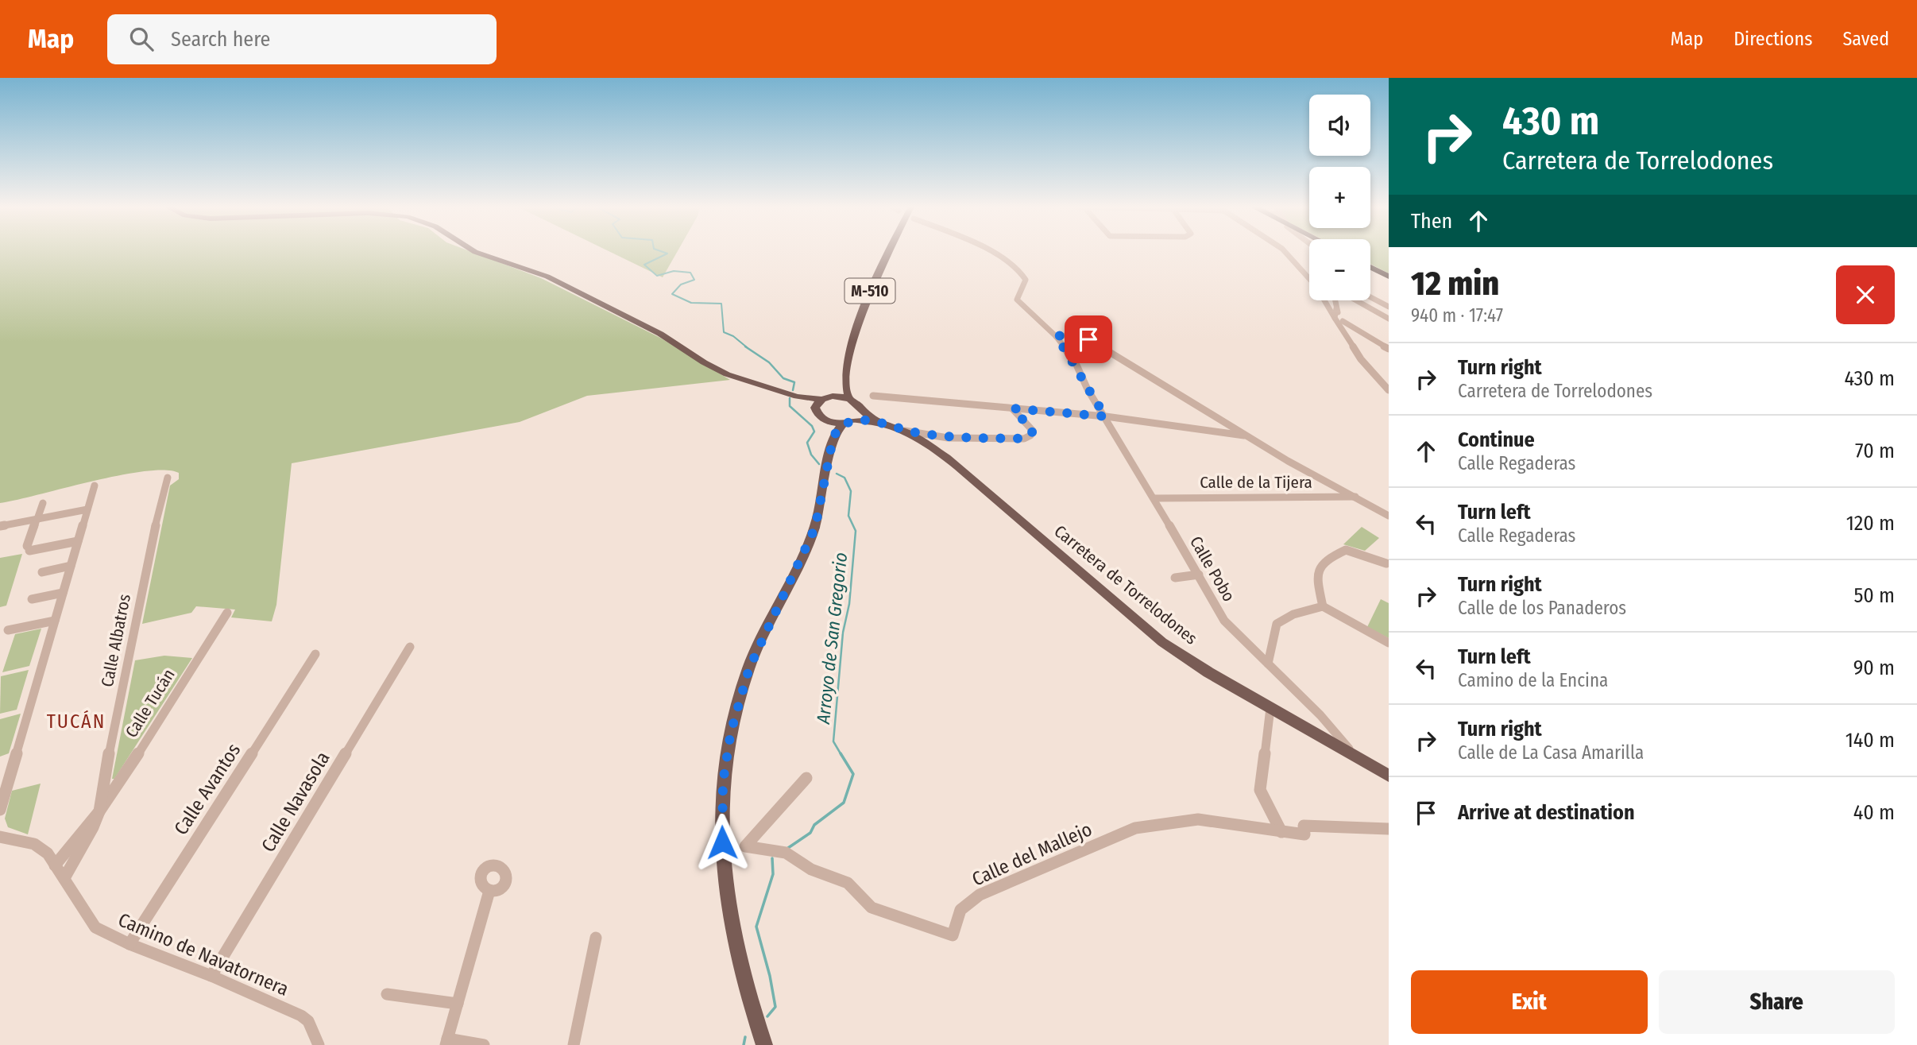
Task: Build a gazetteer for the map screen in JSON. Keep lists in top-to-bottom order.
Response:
{
  "streets": {
    "main road": ["M-510", "Carretera de Torrelodones"],
    "street": [
      "Calle de la Tijera",
      "Calle Pobo",
      "Calle Albatros",
      "Calle Tucán",
      "Calle Avantos",
      "Calle Navasola",
      "Calle del Mallejo",
      "Camino de Navatornera"
    ]
  },
  "crossings": [
    ["M-510", "Carretera de Torrelodones"],
    ["Calle de la Tijera", "Calle Pobo"],
    ["Calle Pobo", "Carretera de Torrelodones"],
    ["Calle Albatros", "Calle Tucán"],
    ["Calle Tucán", "Camino de Navatornera"],
    ["Calle Avantos", "Camino de Navatornera"],
    ["Calle Navasola", "Camino de Navatornera"]
  ],
  "districts": ["TUCÁN"],
  "water": ["Arroyo de San Gregorio"],
  "page": {
    "header": "Map",
    "search": "Search here",
    "nav": ["Map", "Directions", "Saved"],
    "turn": ["430 m", "Carretera de Torrelodones"],
    "map_buttons": ["+", "−"],
    "then": "Then",
    "heading": ["12 min", "940 m · 17:47"],
    "list": [
      {
        "name": "Turn right",
        "note": "Carretera de Torrelodones",
        "value": "430 m"
      },
      {
        "name": "Continue",
        "note": "Calle Regaderas",
        "value": "70 m"
      },
      {
        "name": "Turn left",
        "note": "Calle Regaderas",
        "value": "120 m"
      },
      {
        "name": "Turn right",
        "note": "Calle de los Panaderos",
        "value": "50 m"
      },
      {
        "name": "Turn left",
        "note": "Camino de la Encina",
        "value": "90 m"
      },
      {
        "name": "Turn right",
        "note": "Calle de La Casa Amarilla",
        "value": "140 m"
      },
      {
        "name": "Arrive at destination",
        "value": "40 m"
      }
    ],
    "buttons": ["Exit", "Share"]
  }
}
